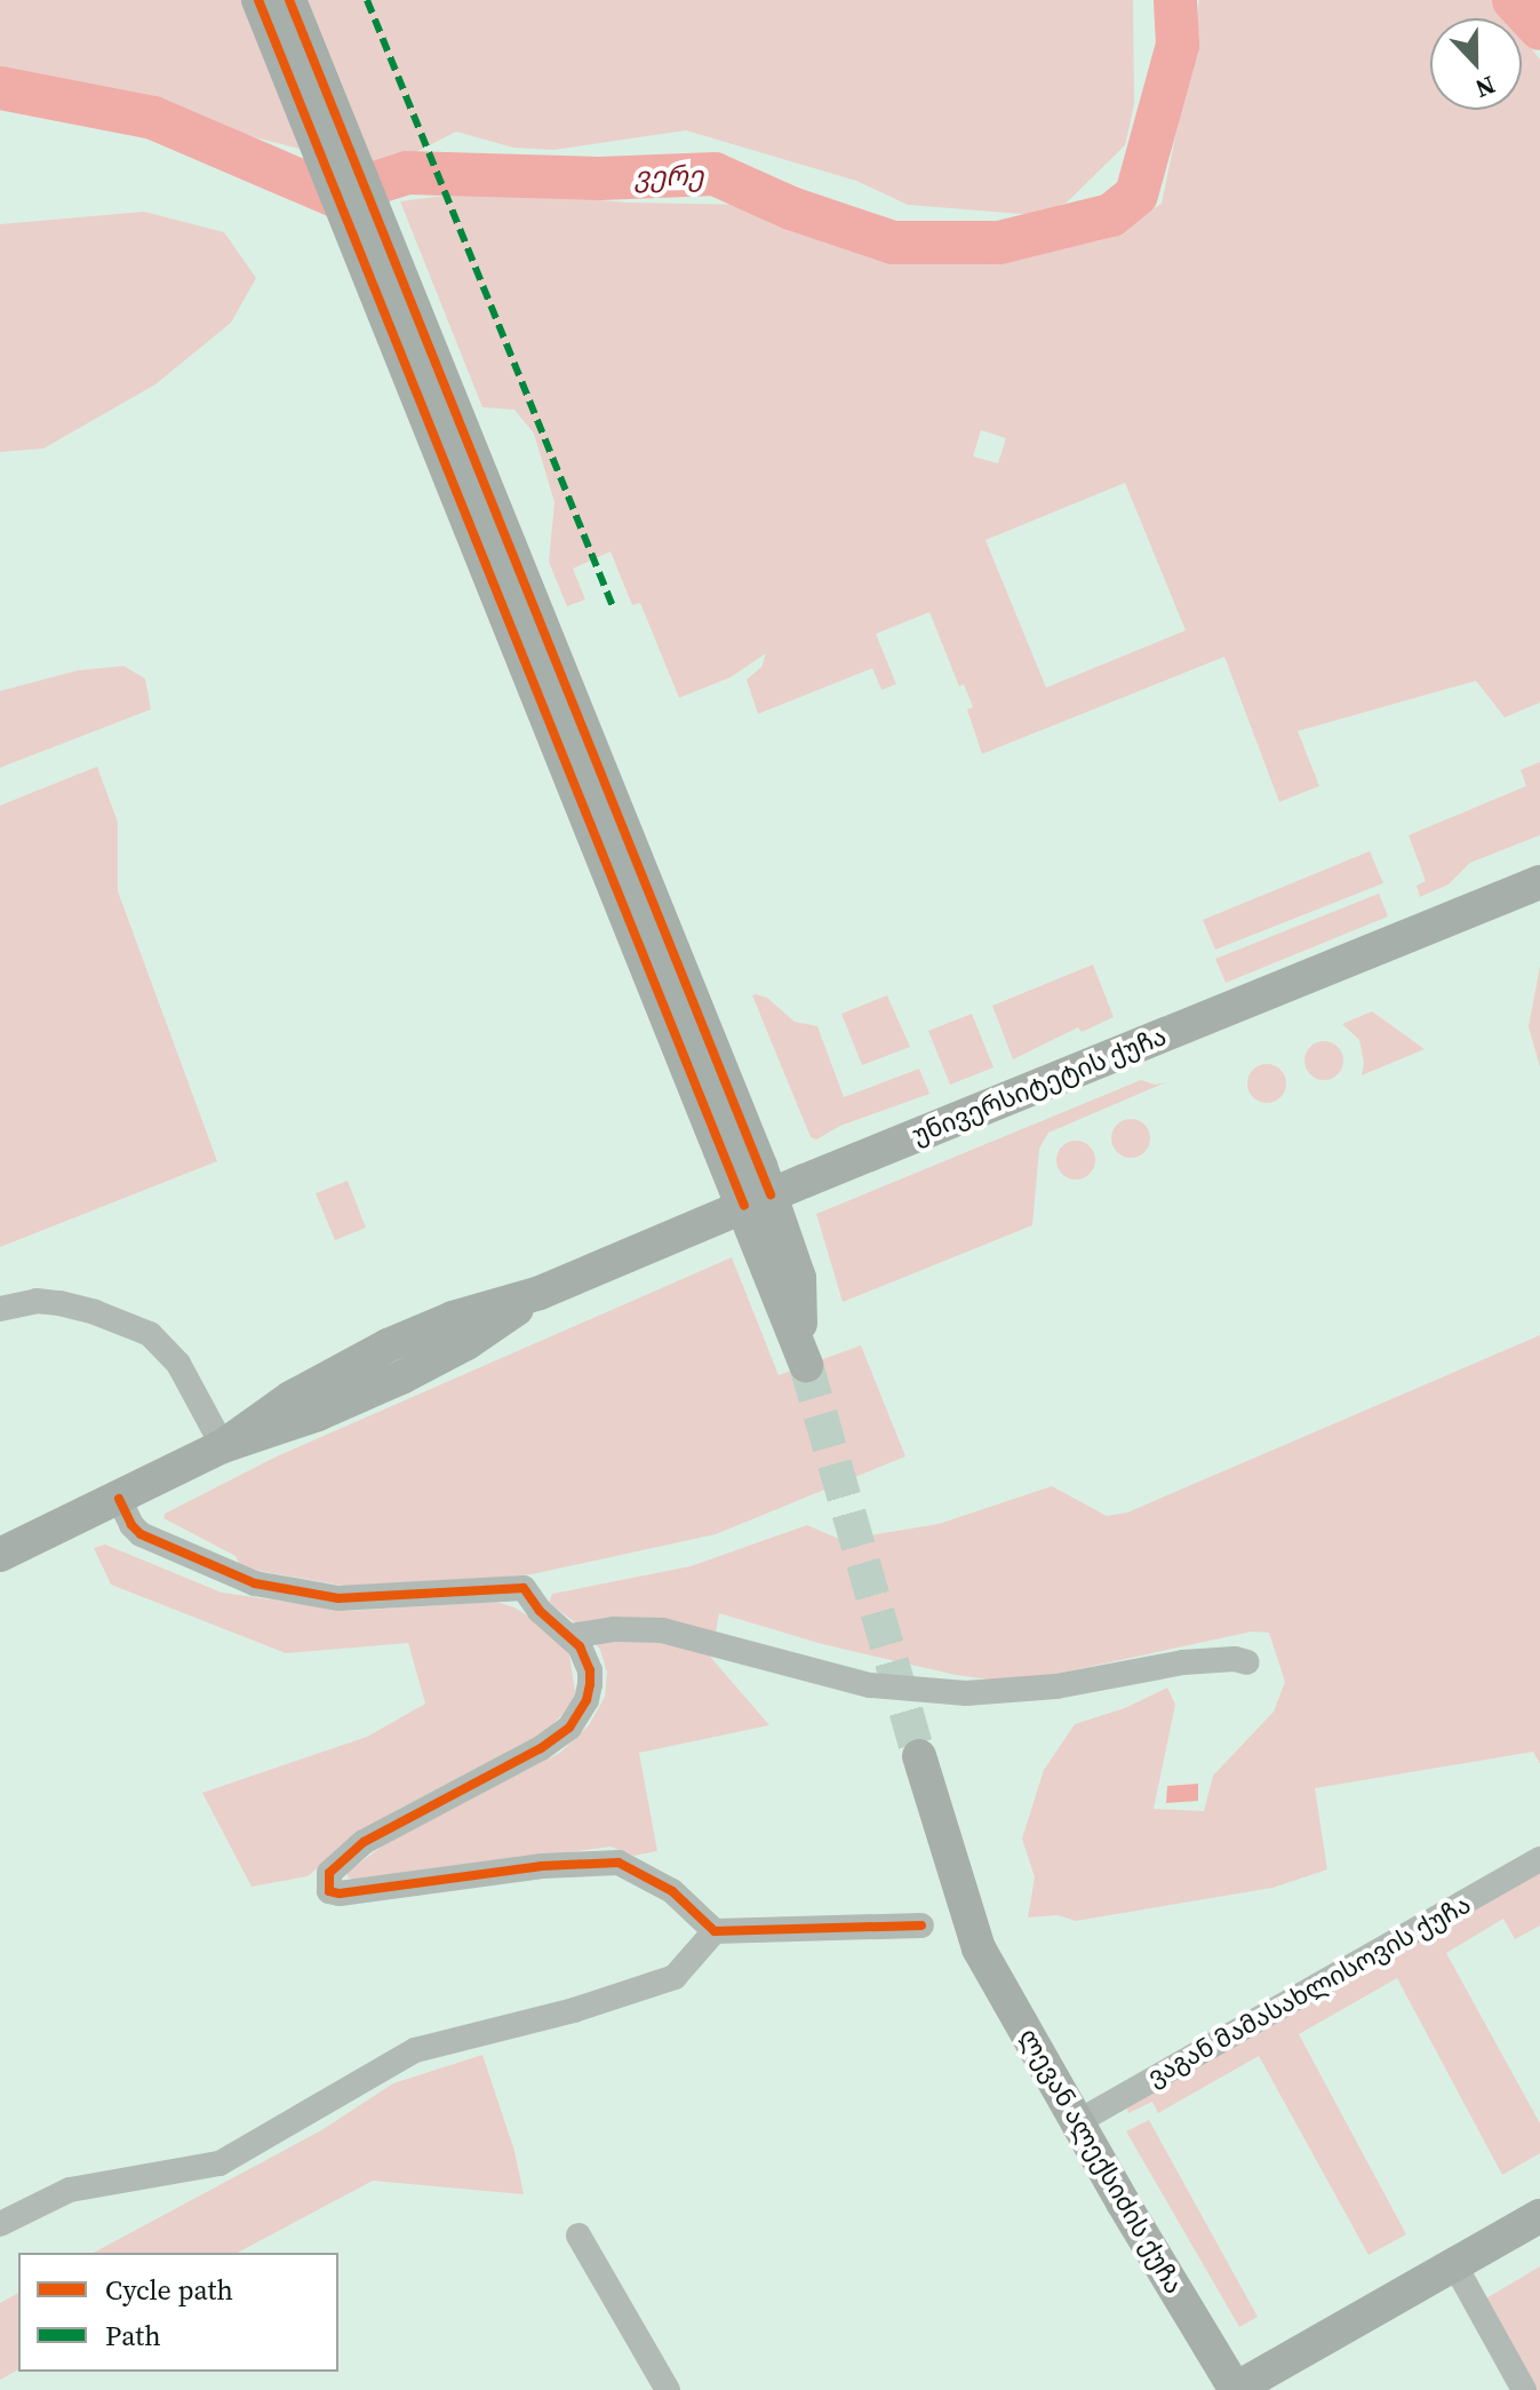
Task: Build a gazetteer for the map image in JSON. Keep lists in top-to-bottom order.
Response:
{
  "streets": {
    "main road": ["უნივერსიტეტის ქუჩა", "ლევან ალექსიძის ქუჩა"],
    "street": ["ვაგან მამასახლისოვის ქუჩა"]
  },
  "crossings": [
    ["ვაგან მამასახლისოვის ქუჩა", "ლევან ალექსიძის ქუჩა"]
  ],
  "water": ["ვერე"],
  "legend": ["Cycle path", "Path"],
  "north": "bottom"
}
